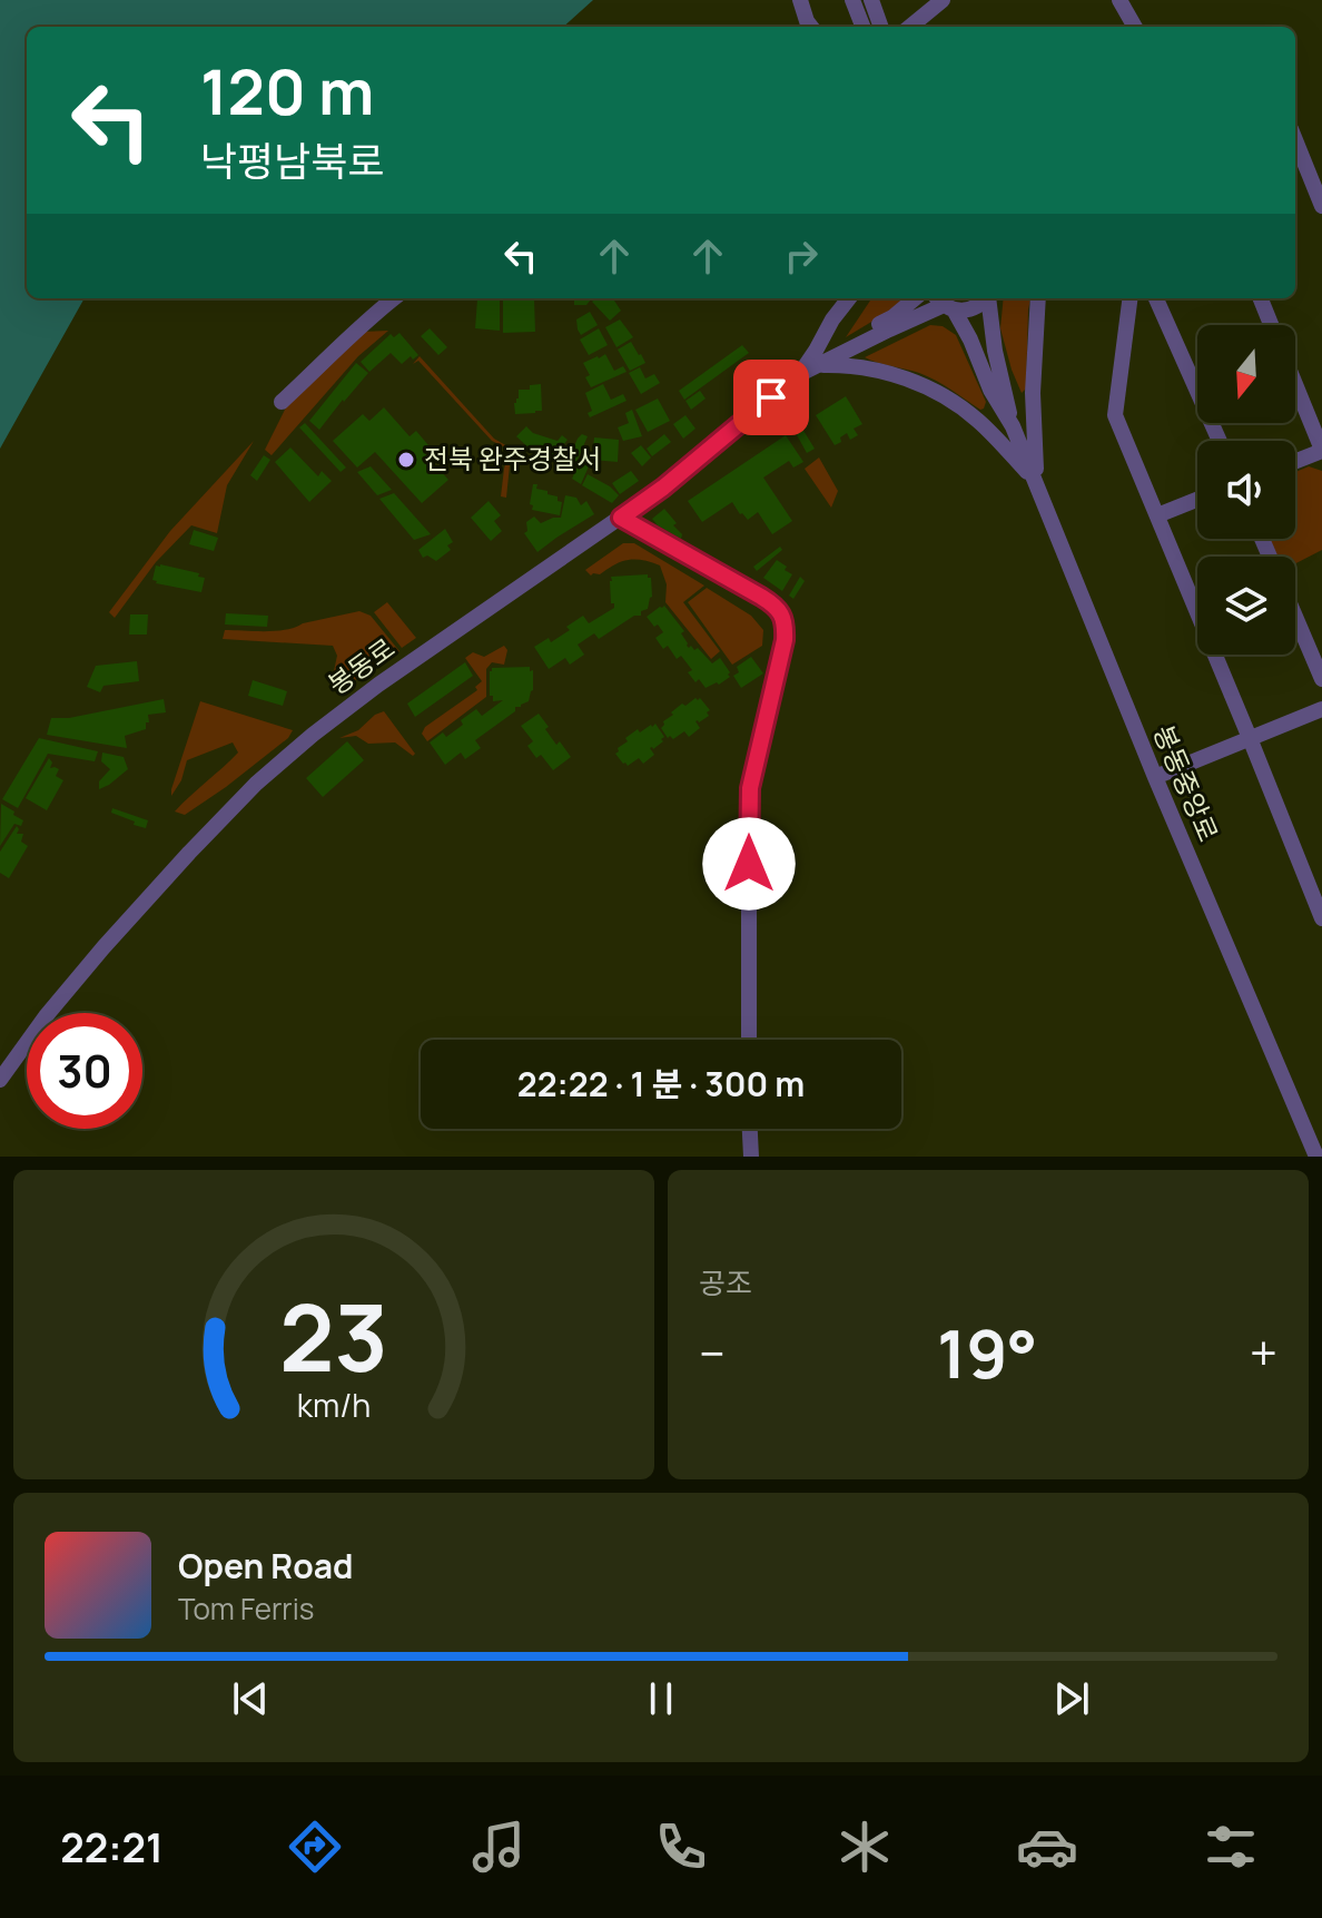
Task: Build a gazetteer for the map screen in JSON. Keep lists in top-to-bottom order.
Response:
{
  "streets": {
    "street": ["봉동로", "봉동중앙로"]
  },
  "crossings": [
    ["봉동로", "봉동중앙로"]
  ],
  "places": ["전북 완주경찰서"],
  "north": "bottom",
  "page": {
    "turn": ["120 m", "낙평남북로"],
    "limit": "30",
    "trip": "22:22 · 1 분 · 300 m",
    "tile": "공조",
    "heat": ["−", "19°", "+"],
    "song": ["Open Road", "Tom Ferris"],
    "tabs": "22:21",
    "gauge": ["23", "km/h"]
  }
}
